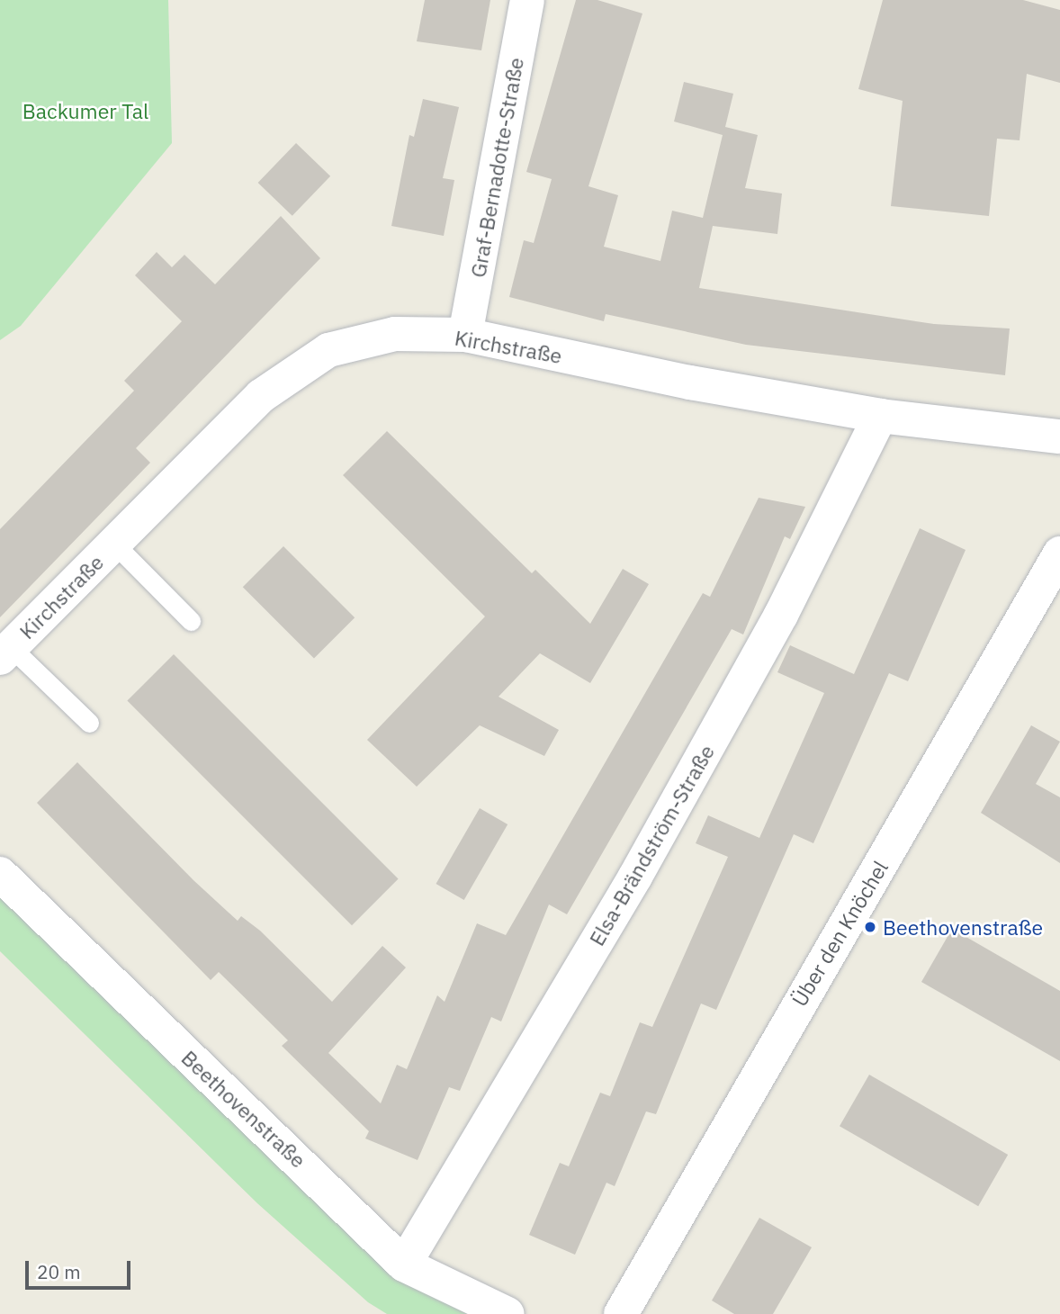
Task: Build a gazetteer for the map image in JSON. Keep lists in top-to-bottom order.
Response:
{
  "streets": {
    "street": [
      "Graf-Bernadotte-Straße",
      "Kirchstraße",
      "Elsa-Brändström-Straße",
      "Über den Knöchel",
      "Beethovenstraße"
    ]
  },
  "crossings": [
    ["Graf-Bernadotte-Straße", "Kirchstraße"],
    ["Kirchstraße", "Elsa-Brändström-Straße"],
    ["Elsa-Brändström-Straße", "Beethovenstraße"]
  ],
  "parks": ["Backumer Tal"],
  "places": ["Beethovenstraße"],
  "scale_bar": "20 m"
}
